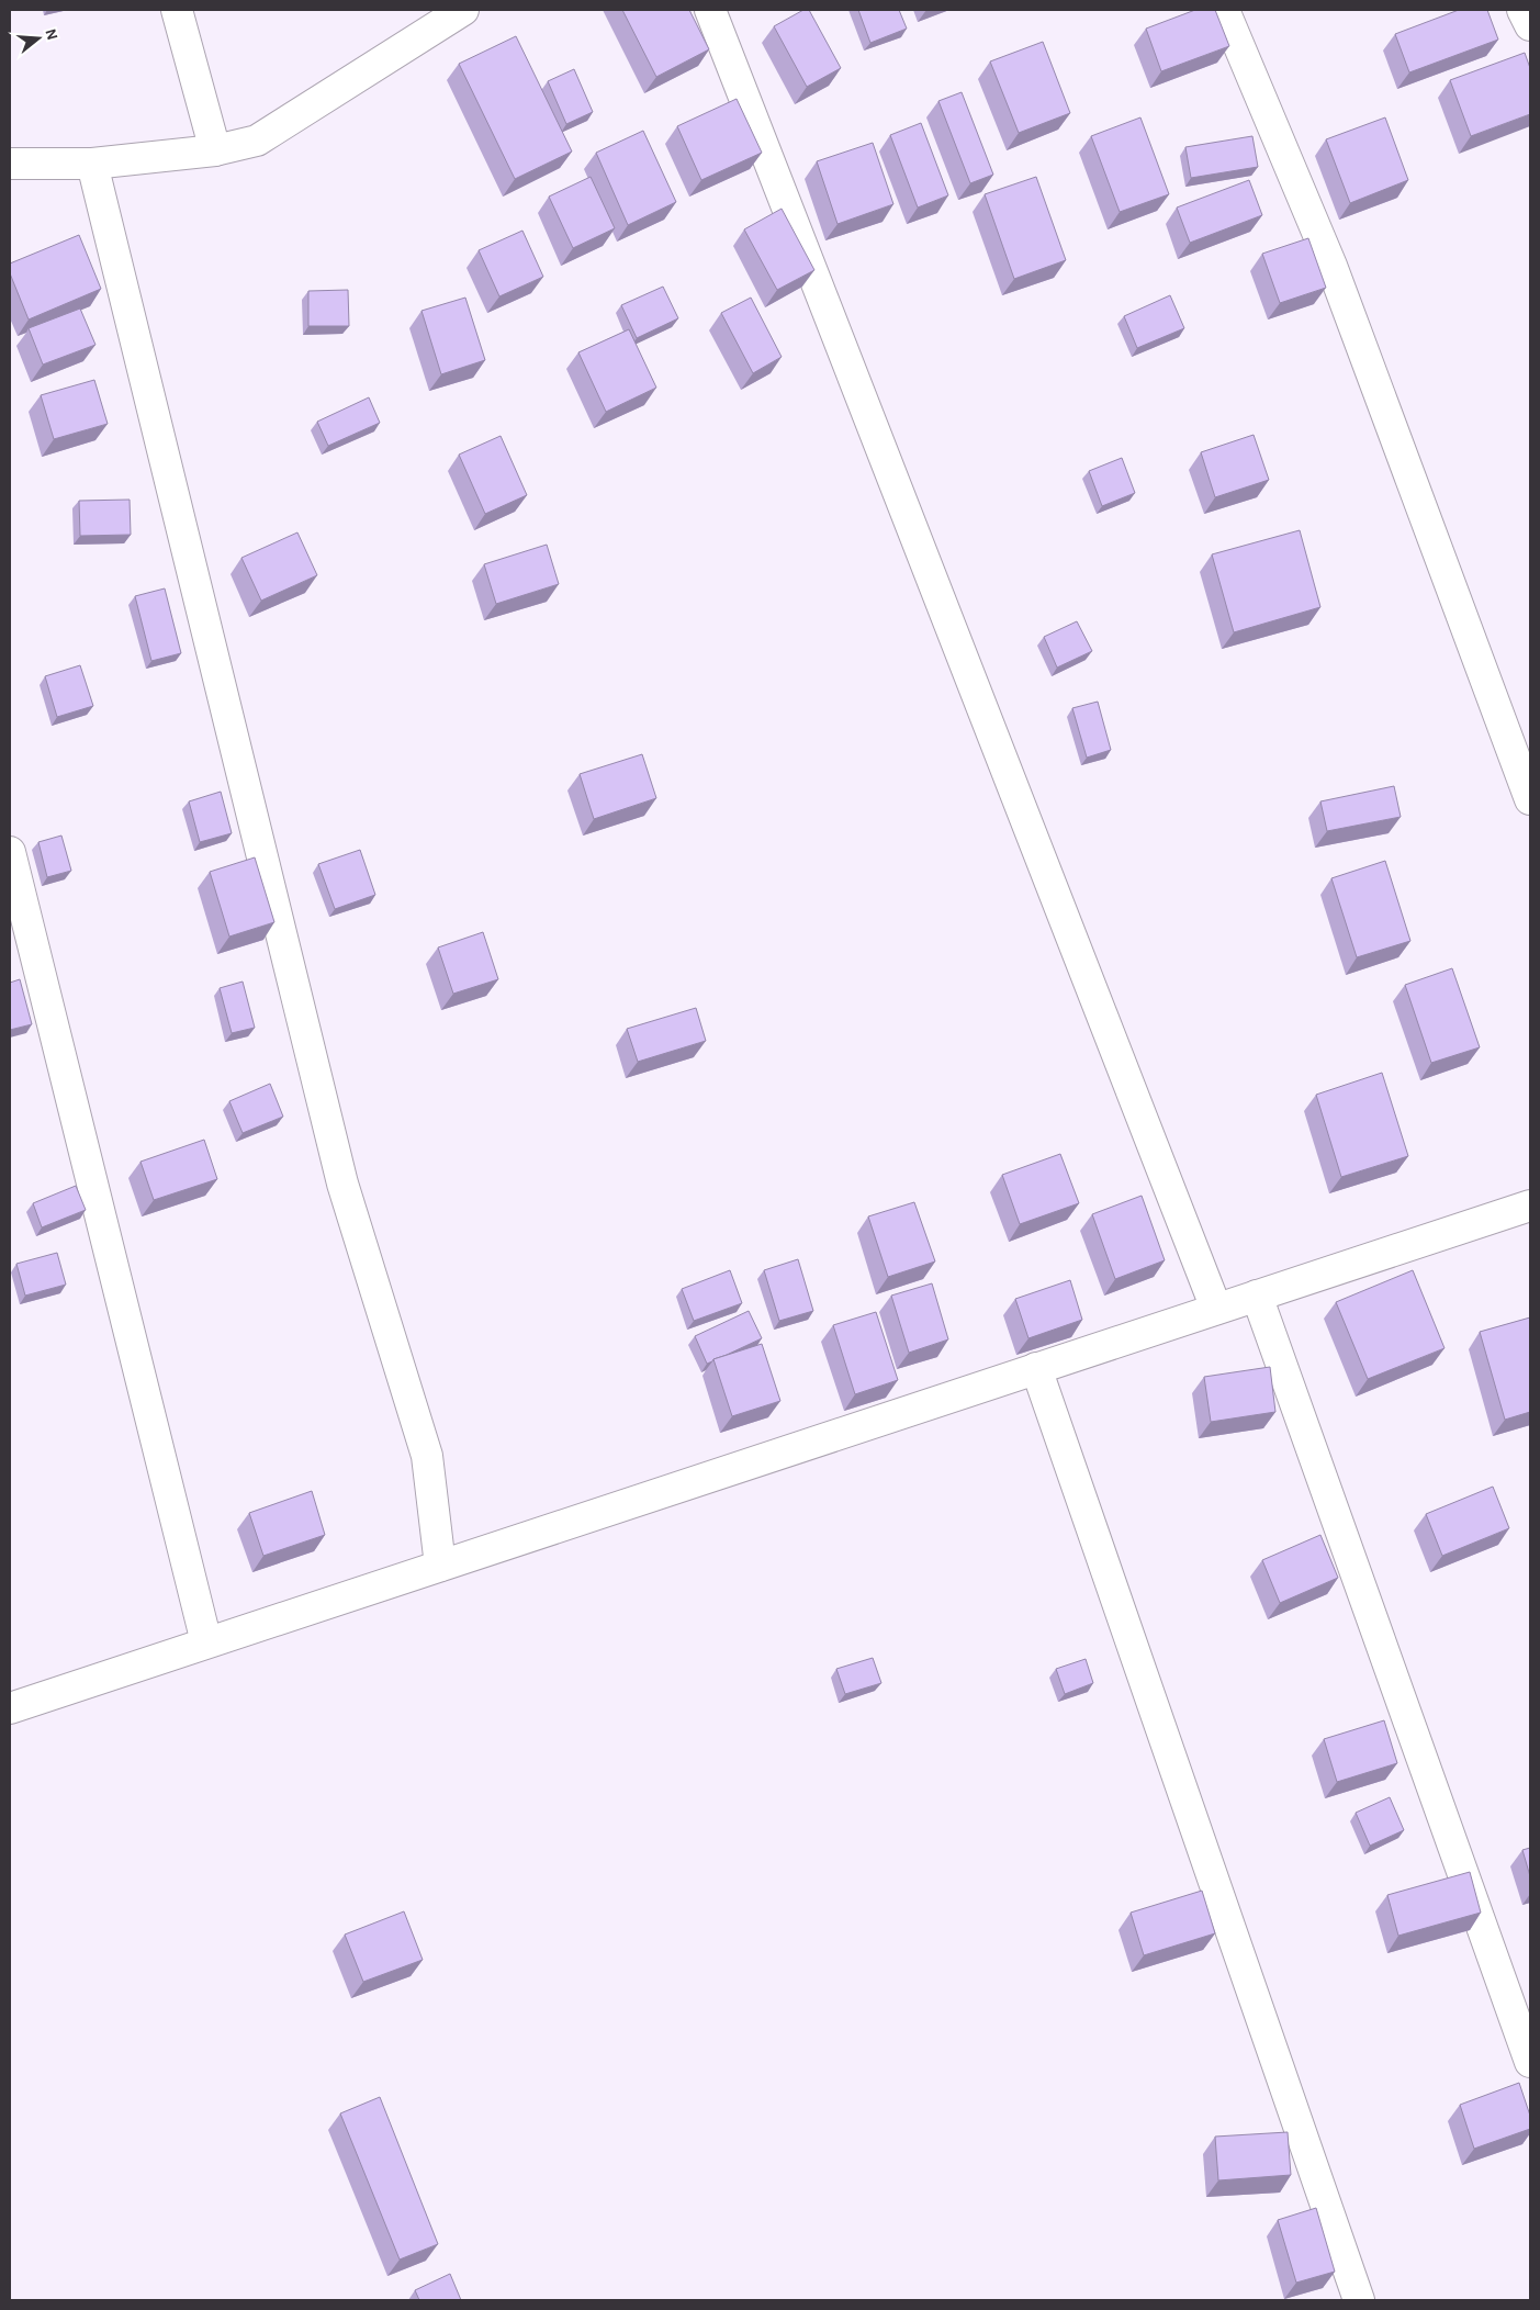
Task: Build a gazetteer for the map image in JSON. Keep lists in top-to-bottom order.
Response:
{
  "north": "right"
}
